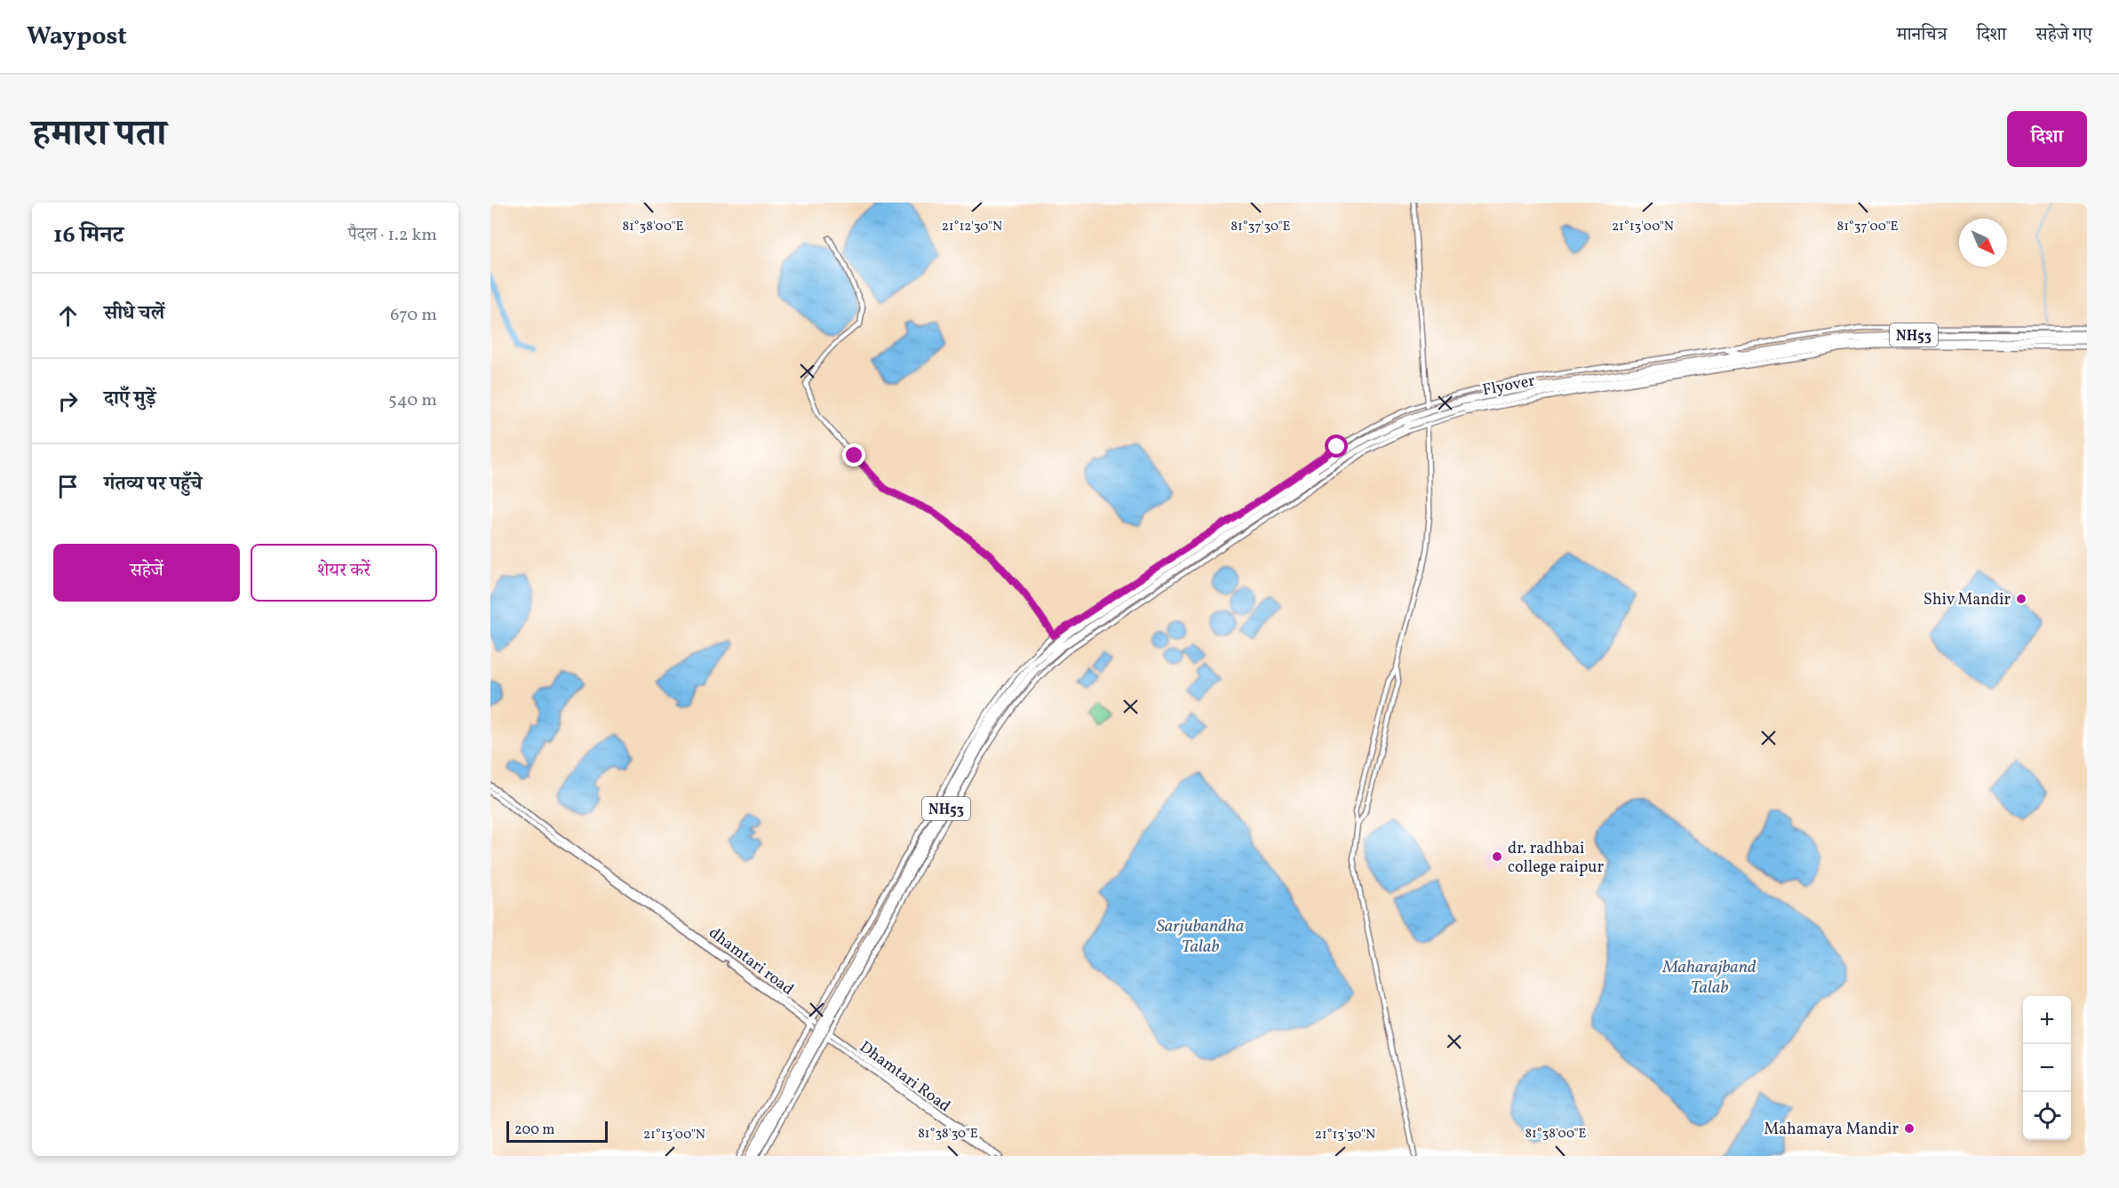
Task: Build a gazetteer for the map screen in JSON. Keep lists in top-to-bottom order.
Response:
{
  "streets": {
    "highway": ["NH53", "Flyover"],
    "main road": ["dhamtari road", "Dhamtari Road"]
  },
  "crossings": [
    ["NH53", "Flyover"],
    ["dhamtari road", "Dhamtari Road"]
  ],
  "water": ["Sarjubandha Talab", "Maharajband Talab"],
  "places": ["Shiv Mandir", "dr. radhbai college raipur", "Mahamaya Mandir"],
  "scale_bar": "200 m",
  "north": "bottom right",
  "page": {
    "header": "Waypost",
    "nav": ["मानचित्र", "दिशा", "सहेजे गए"],
    "title": "हमारा पता",
    "buttons": [
      "दिशा",
      ["सहेजें", "शेयर करें"]
    ],
    "heading": ["16 मिनट", "पैदल · 1.2 km"],
    "list": [
      ["सीधे चलें", "670 m"],
      ["दाएँ मुड़ें", "540 m"],
      "गंतव्य पर पहुँचे"
    ],
    "map_buttons": ["+", "−"],
    "scale": "200 m"
  },
  "coordinates": [
    "21°12'30\"N",
    "21°13'00\"N",
    "81°38'00\"E",
    "81°37'30\"E",
    "81°37'00\"E",
    "81°38'30\"E",
    "21°13'30\"N"
  ]
}
